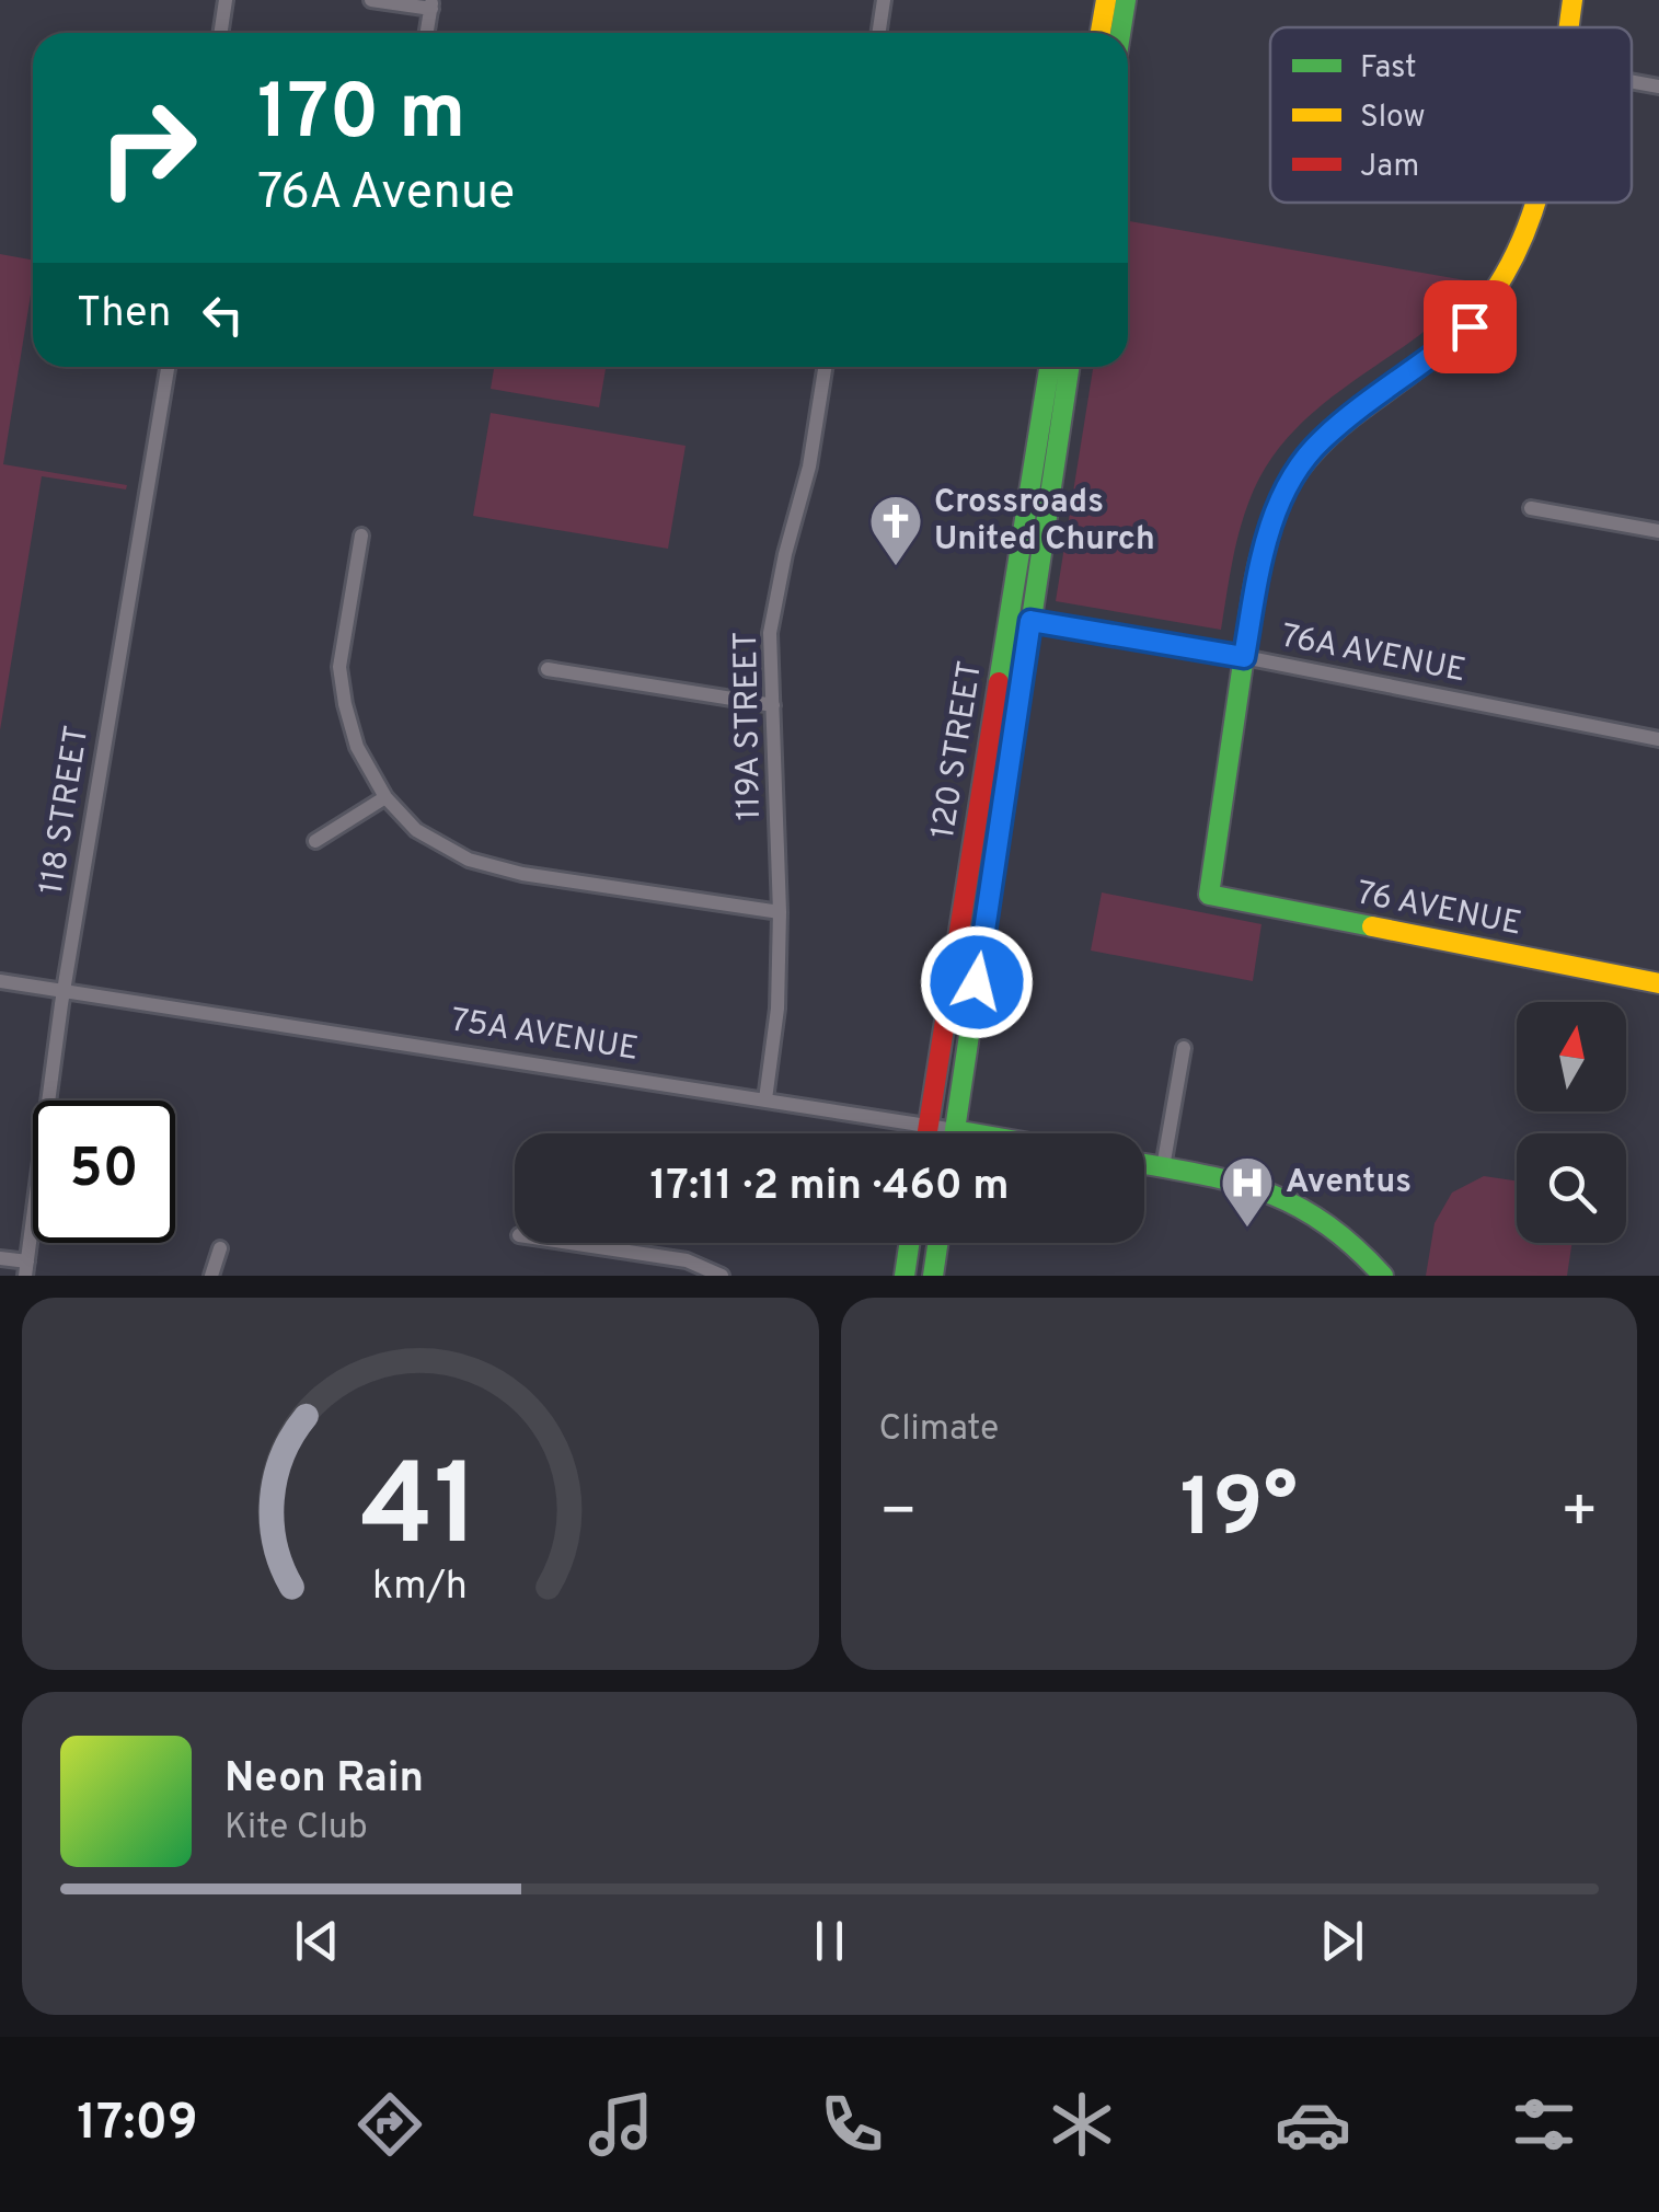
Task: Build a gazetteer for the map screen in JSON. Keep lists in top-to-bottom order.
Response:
{
  "streets": {
    "street": [
      "76A AVENUE",
      "119A STREET",
      "120 STREET",
      "118 STREET",
      "76 AVENUE",
      "75A AVENUE"
    ]
  },
  "crossings": [
    ["76A AVENUE", "120 STREET"],
    ["76A AVENUE", "76 AVENUE"],
    ["119A STREET", "75A AVENUE"],
    ["120 STREET", "75A AVENUE"],
    ["118 STREET", "75A AVENUE"]
  ],
  "places": {
    "church": ["Crossroads United Church"],
    "hospital": ["Aventus"]
  },
  "legend": ["Fast", "Slow", "Jam"],
  "north": "top",
  "page": {
    "turn": ["170 m", "76A Avenue"],
    "then": "Then",
    "limit": "50",
    "trip": "17:11 · 2 min · 460 m",
    "tile": "Climate",
    "heat": ["−", "19°", "+"],
    "song": ["Neon Rain", "Kite Club"],
    "tabs": "17:09",
    "gauge": ["41", "km/h"]
  }
}
